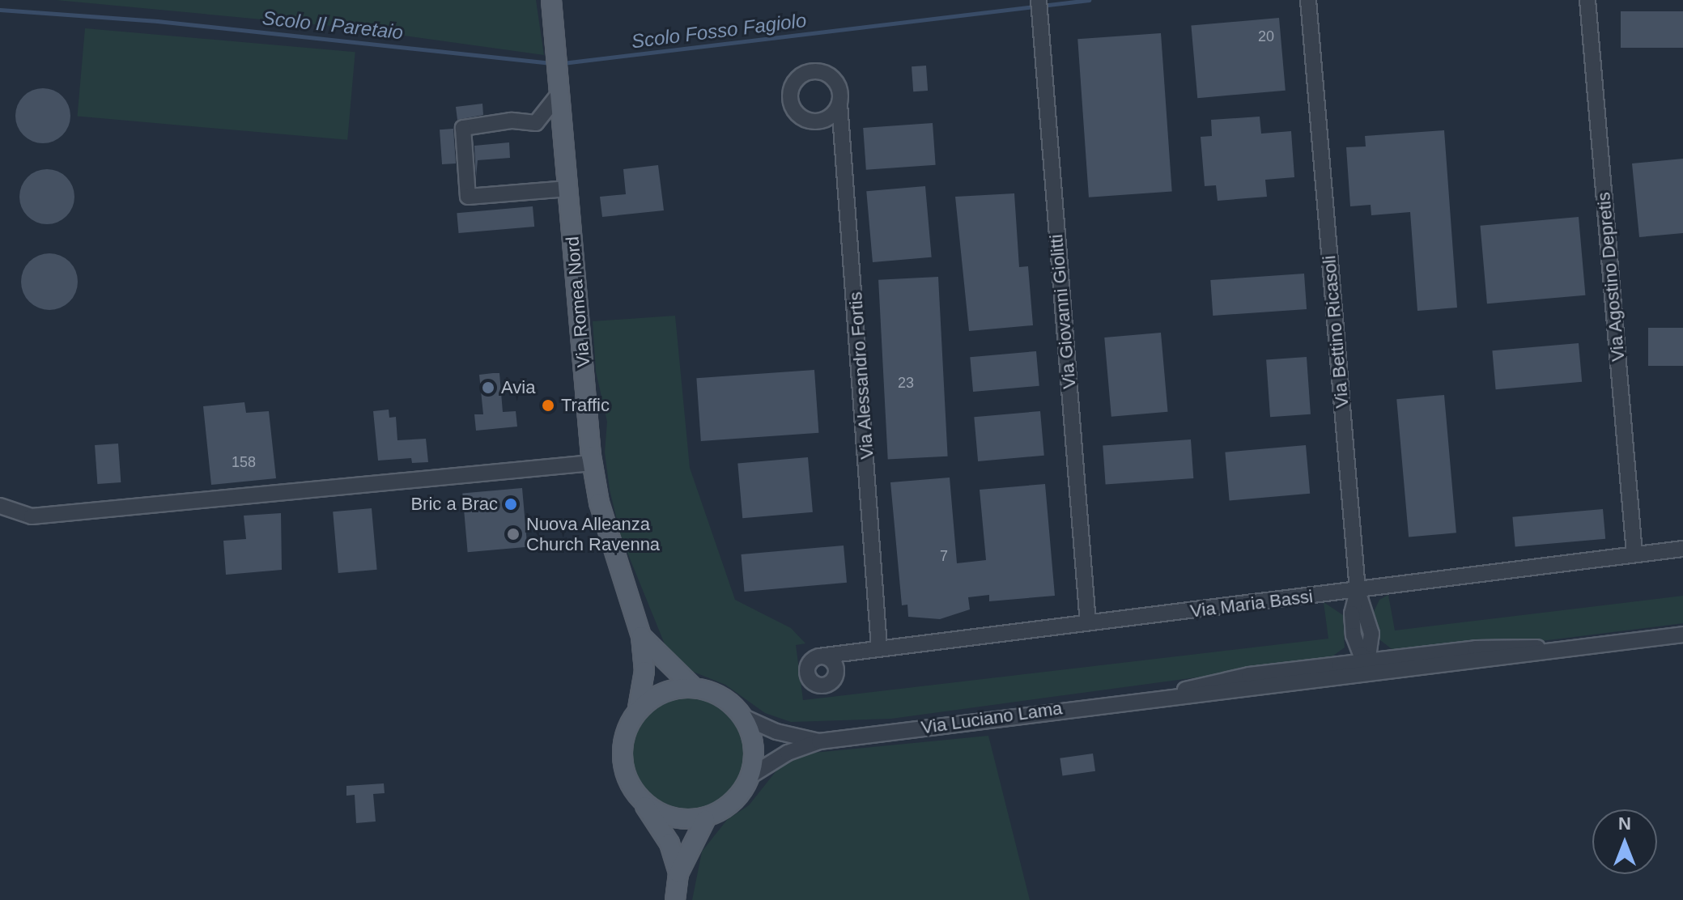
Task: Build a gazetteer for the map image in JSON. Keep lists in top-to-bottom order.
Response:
{
  "streets": {
    "main road": ["Via Romea Nord"],
    "street": [
      "Via Agostino Depretis",
      "Via Giovanni Giolitti",
      "Via Bettino Ricasoli",
      "Via Alessandro Fortis",
      "Via Maria Bassi",
      "Via Luciano Lama"
    ]
  },
  "crossings": [
    ["Via Agostino Depretis", "Via Maria Bassi"],
    ["Via Romea Nord", "Via Luciano Lama"],
    ["Via Giovanni Giolitti", "Via Maria Bassi"],
    ["Via Bettino Ricasoli", "Via Maria Bassi"],
    ["Via Bettino Ricasoli", "Via Luciano Lama"],
    ["Via Alessandro Fortis", "Via Maria Bassi"]
  ],
  "water": ["Scolo Il Paretaio", "Scolo Fosso Fagiolo"],
  "places": [
    "Avia",
    "Traffic",
    "Bric a Brac",
    "Nuova Alleanza Church Ravenna"
  ],
  "house_numbers": [
    "20",
    "23",
    "158",
    "7"
  ],
  "north": "top"
}
